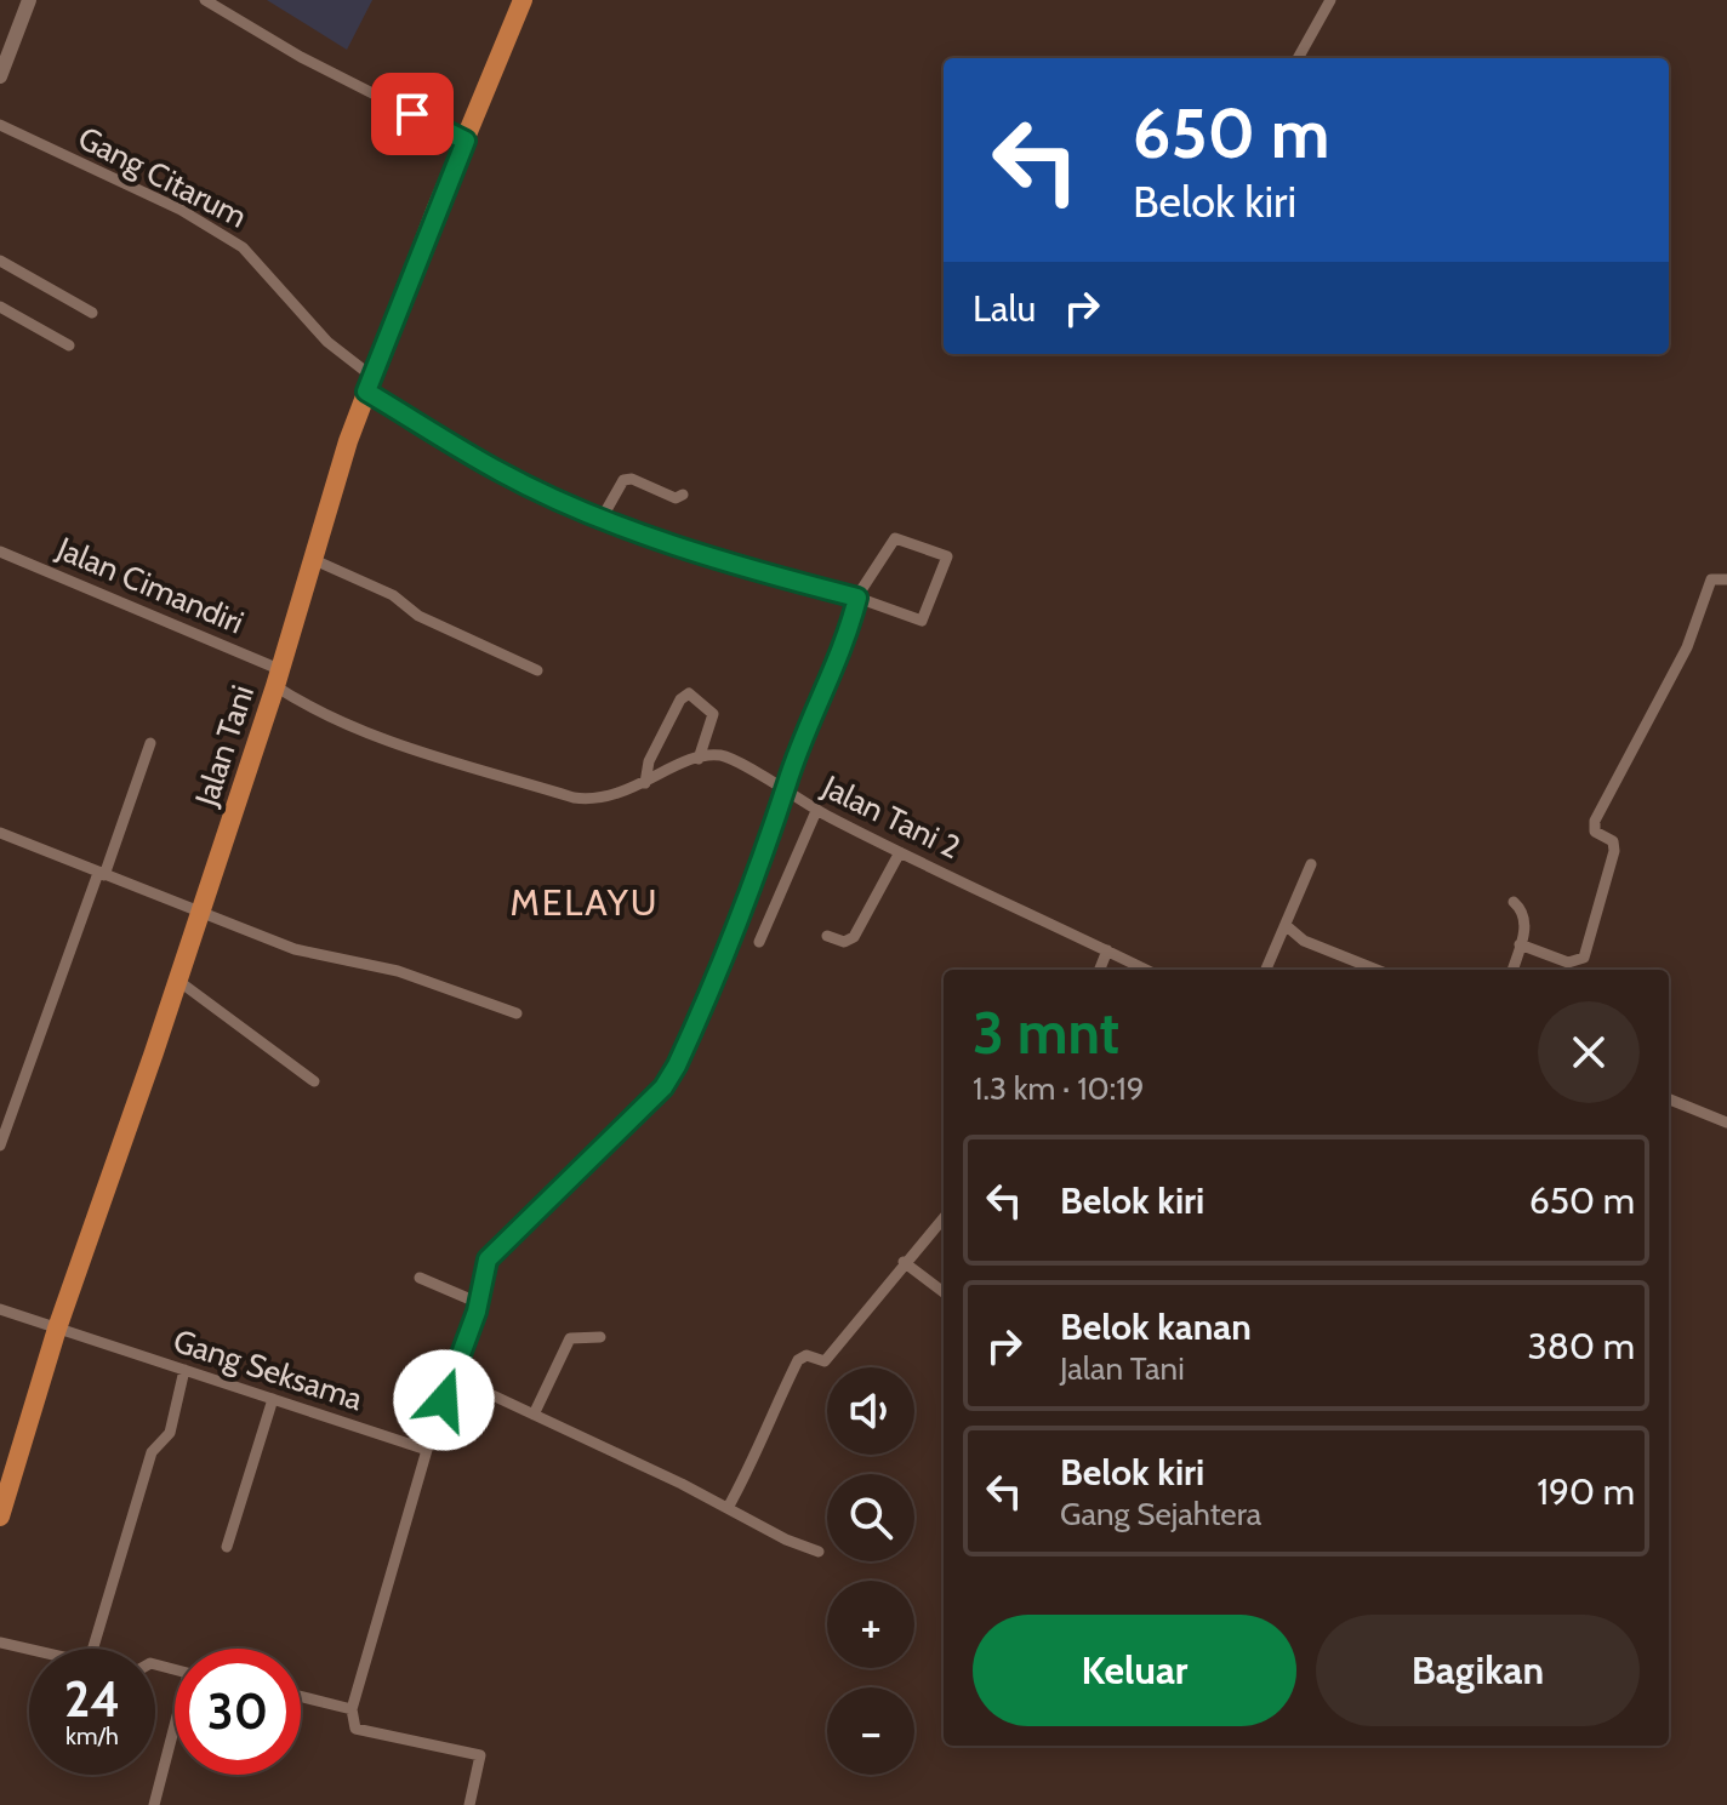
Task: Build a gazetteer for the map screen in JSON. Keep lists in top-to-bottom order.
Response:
{
  "streets": {
    "highway": ["Jalan Tani"],
    "street": [
      "Gang Citarum",
      "Jalan Cimandiri",
      "Jalan Tani 2",
      "Gang Seksama"
    ]
  },
  "crossings": [
    ["Gang Citarum", "Jalan Tani"],
    ["Jalan Cimandiri", "Jalan Tani"],
    ["Jalan Tani", "Gang Seksama"]
  ],
  "districts": ["MELAYU"],
  "page": {
    "turn": ["650 m", "Belok kiri"],
    "then": "Lalu",
    "heading": ["3 mnt", "1.3 km · 10:19"],
    "list": [
      {
        "name": "Belok kiri",
        "value": "650 m"
      },
      {
        "name": "Belok kanan",
        "note": "Jalan Tani",
        "value": "380 m"
      },
      {
        "name": "Belok kiri",
        "note": "Gang Sejahtera",
        "value": "190 m"
      }
    ],
    "map_buttons": ["+", "−"],
    "buttons": ["Keluar", "Bagikan"],
    "speed": "24 km/h",
    "limit": "30"
  }
}
